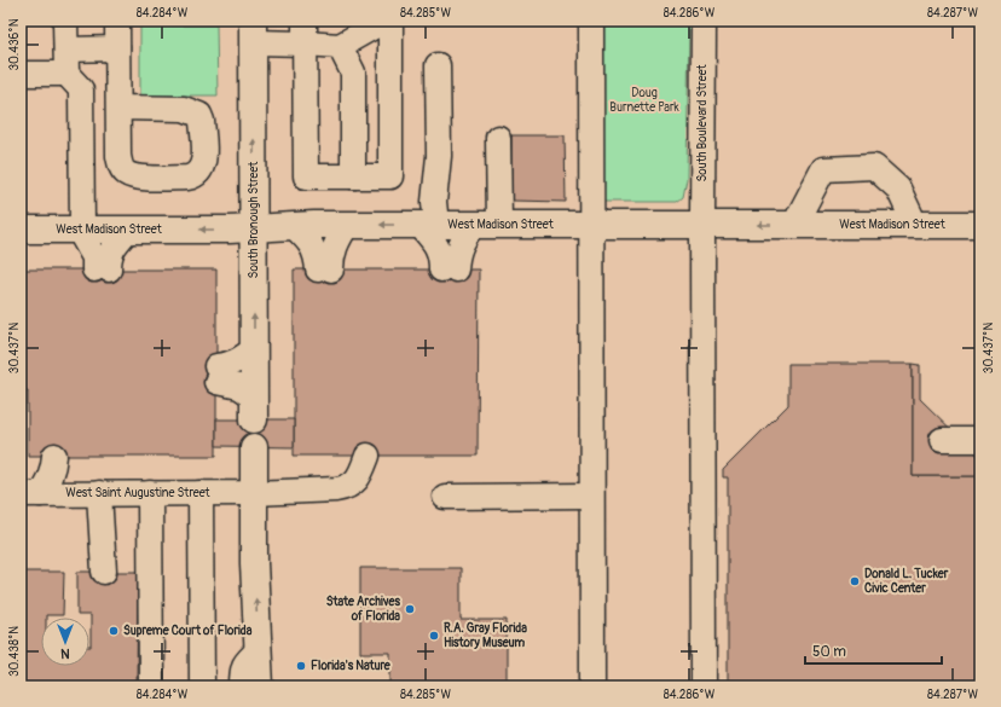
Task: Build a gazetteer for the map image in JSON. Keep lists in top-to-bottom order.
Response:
{
  "streets": {
    "main road": ["South Bronough Street", "West Madison Street"],
    "street": ["South Boulevard Street", "West Saint Augustine Street"]
  },
  "crossings": [
    ["South Boulevard Street", "West Madison Street"],
    ["South Bronough Street", "West Madison Street"]
  ],
  "one_way": ["South Bronough Street"],
  "parks": ["Doug Burnette Park"],
  "places": [
    "Donald L. Tucker Civic Center",
    "State Archives of Florida",
    "Supreme Court of Florida",
    "R.A. Gray Florida History Museum",
    "Florida's Nature"
  ],
  "scale_bar": "50 m",
  "north": "bottom",
  "coordinates": [
    "84.284°W",
    "84.285°W",
    "84.286°W",
    "84.287°W",
    "30.436°N",
    "30.437°N",
    "30.438°N"
  ]
}
